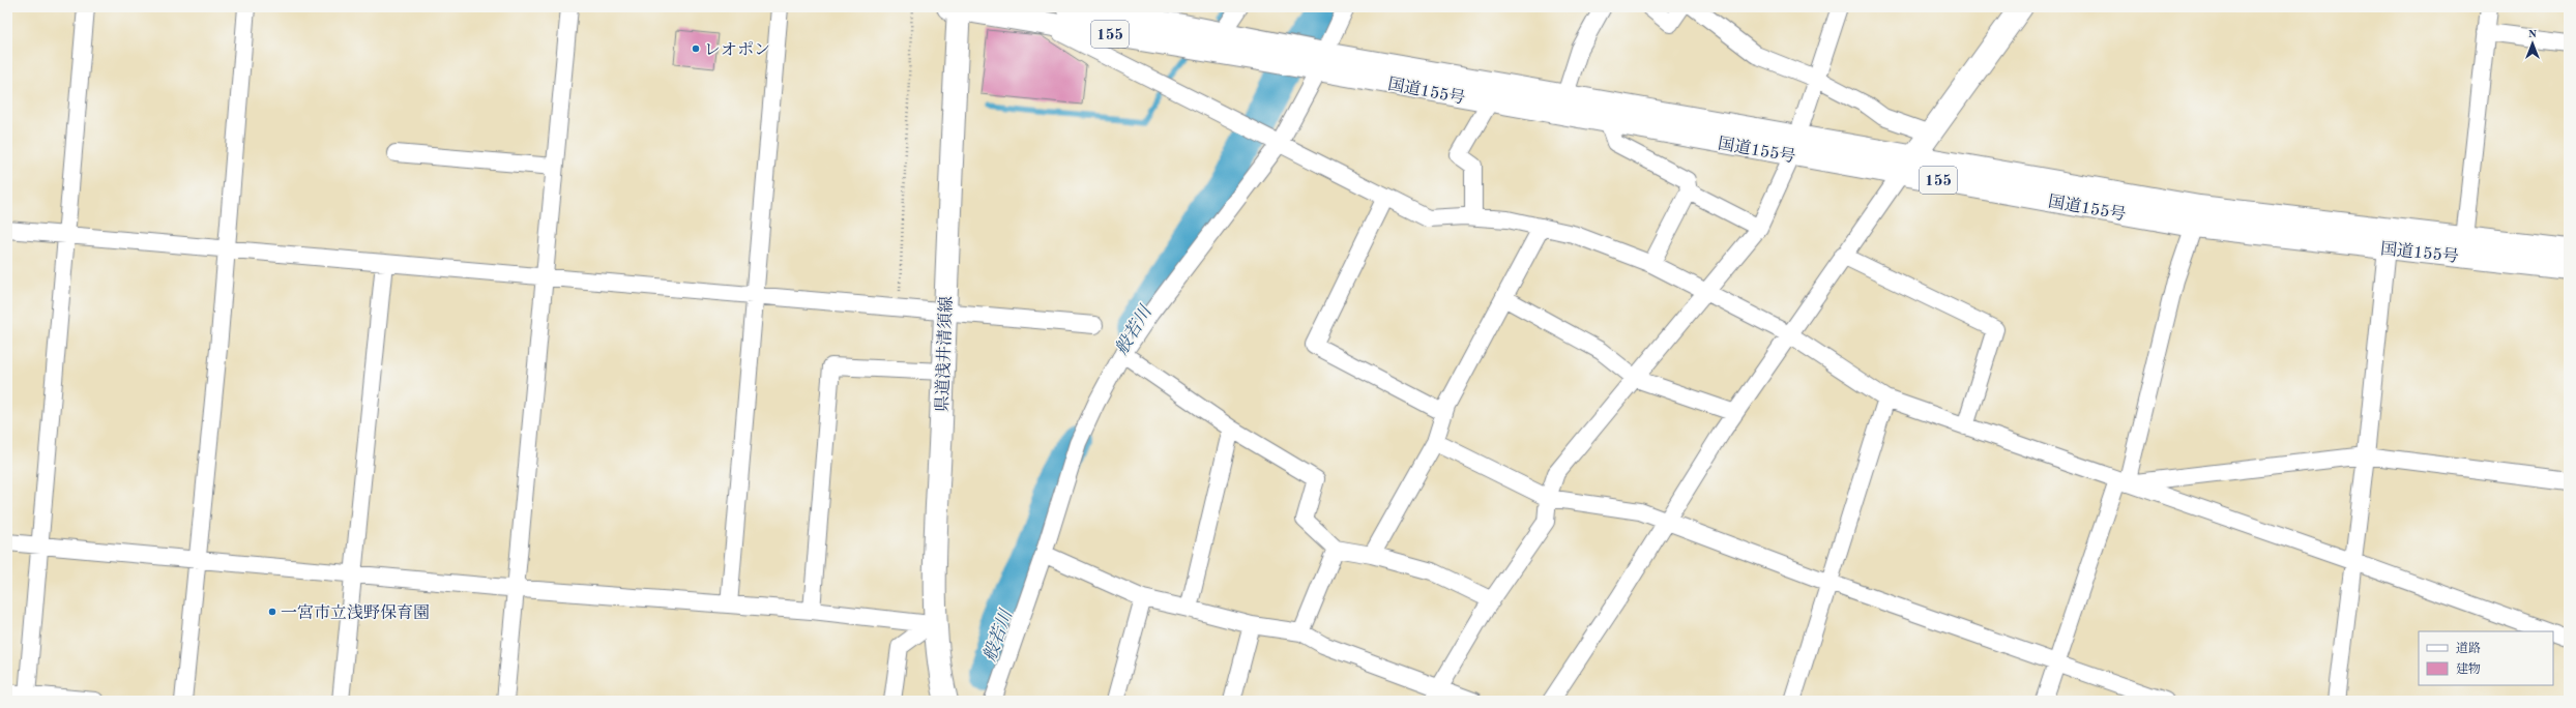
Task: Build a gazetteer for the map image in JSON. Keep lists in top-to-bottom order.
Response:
{
  "streets": {
    "main road": ["155", "国道155号", "県道浅井清須線"]
  },
  "crossings": [
    ["国道155号", "県道浅井清須線"]
  ],
  "water": ["般若川"],
  "places": ["レオポン", "一宮市立浅野保育園"],
  "legend": ["道路", "建物"],
  "north": "top"
}
